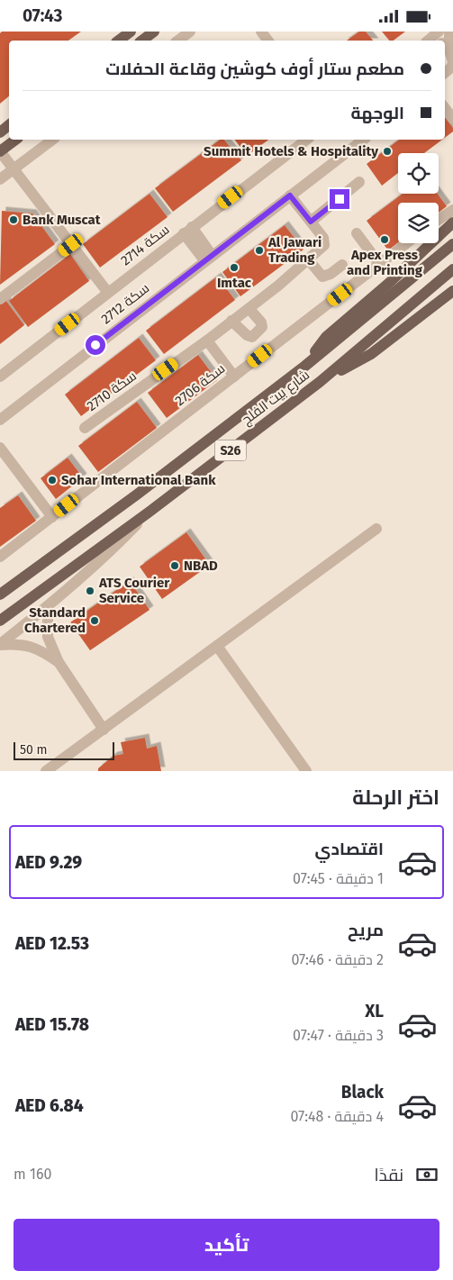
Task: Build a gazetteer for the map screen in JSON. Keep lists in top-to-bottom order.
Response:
{
  "streets": {
    "main road": ["شارع بيت الفلج", "S26"],
    "street": [
      "سكة 2714",
      "سكة 2712",
      "سكة 2706",
      "سكة 2710"
    ]
  },
  "places": [
    "Summit Hotels & Hospitality",
    "Bank Muscat",
    "Apex Press and Printing",
    "Al Jawari Trading",
    "Imtac",
    "Sohar International Bank",
    "NBAD",
    "ATS Courier Service",
    "Standard Chartered"
  ],
  "scale_bar": "50 m",
  "page": {
    "status": "07:43",
    "banner": ["مطعم ستار أوف كوشين وقاعة الحفلات", "الوجهة"],
    "scale": "50 m",
    "heading": "اختر الرحلة",
    "list": [
      {
        "name": "اقتصادي",
        "note": "1 دقيقة · 07:45",
        "value": "AED 9.29"
      },
      {
        "name": "مريح",
        "note": "2 دقيقة · 07:46",
        "value": "AED 12.53"
      },
      {
        "name": "XL",
        "note": "3 دقيقة · 07:47",
        "value": "AED 15.78"
      },
      {
        "name": "Black",
        "note": "4 دقيقة · 07:48",
        "value": "AED 6.84"
      }
    ],
    "pay": ["نقدًا", "160 m"],
    "buttons": "تأكيد"
  }
}
